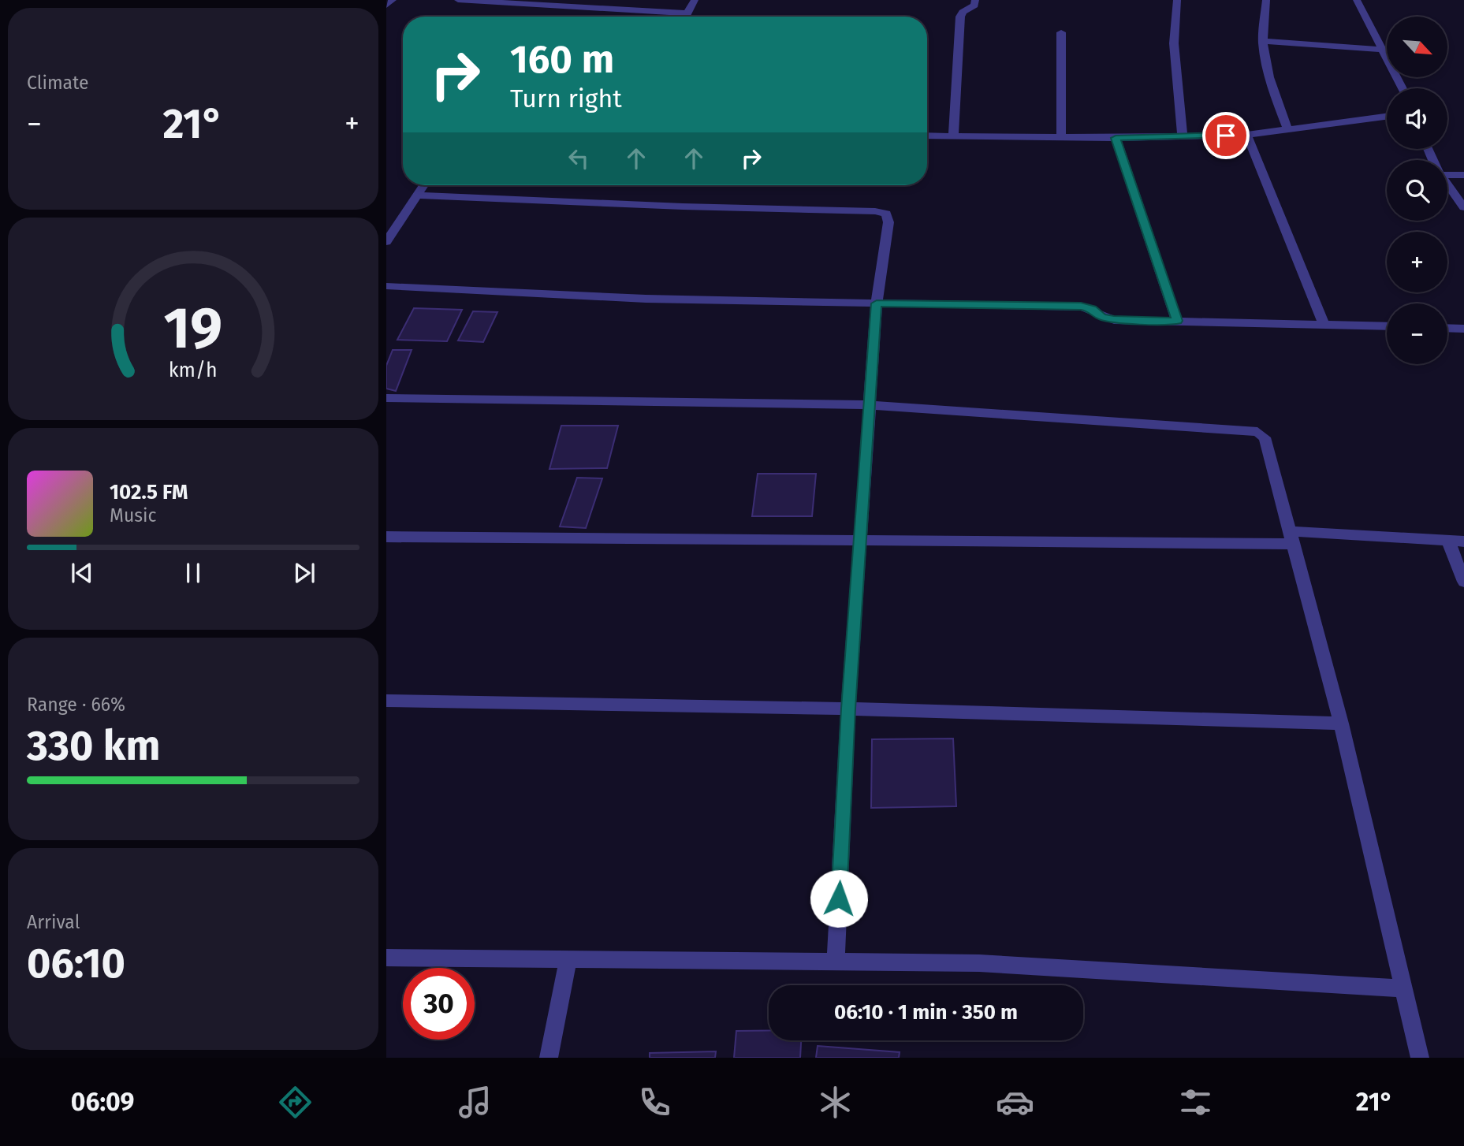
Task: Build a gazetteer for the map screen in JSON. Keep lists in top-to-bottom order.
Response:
{
  "north": "bottom right",
  "page": {
    "tile": [
      "Climate",
      ["Range · 66%", "330 km"],
      ["Arrival", "06:10"]
    ],
    "map_buttons": ["+", "−"],
    "turn": ["160 m", "Turn right"],
    "heat": ["−", "21°", "+"],
    "song": ["102.5 FM", "Music"],
    "limit": "30",
    "trip": "06:10 · 1 min · 350 m",
    "tabs": ["06:09", "21°"],
    "gauge": ["19", "km/h"]
  }
}
